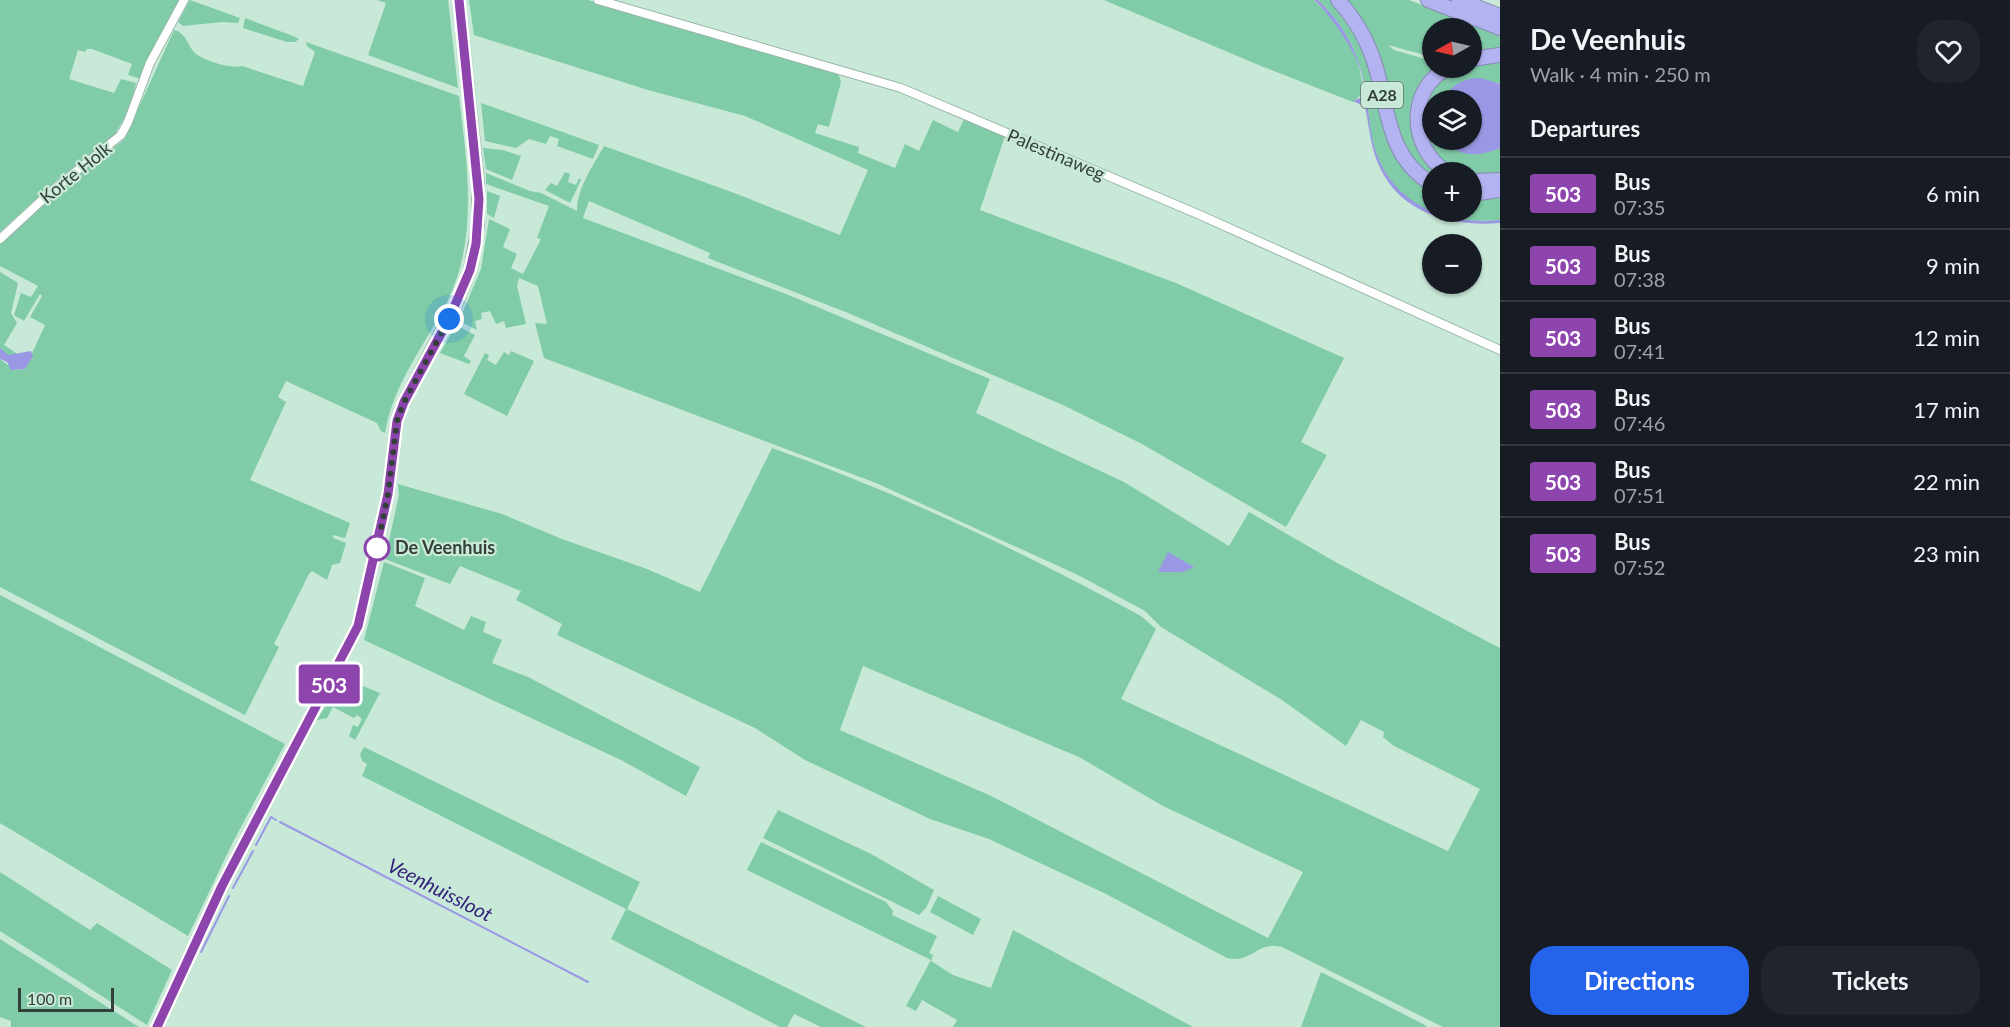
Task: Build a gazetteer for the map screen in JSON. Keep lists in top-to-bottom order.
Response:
{
  "streets": {
    "highway": ["A28"],
    "street": ["Palestinaweg", "Korte Holk"]
  },
  "water": ["Veenhuissloot"],
  "places": ["De Veenhuis"],
  "lines": ["bus line 503"],
  "scale_bar": "100 m",
  "north": "left",
  "page": {
    "on_map": "503",
    "heading": [
      ["De Veenhuis", "Walk · 4 min · 250 m"],
      "Departures"
    ],
    "map_buttons": ["+", "−"],
    "list": [
      {
        "mark": "503",
        "name": "Bus",
        "note": "07:35",
        "value": "6 min"
      },
      {
        "mark": "503",
        "name": "Bus",
        "note": "07:38",
        "value": "9 min"
      },
      {
        "mark": "503",
        "name": "Bus",
        "note": "07:41",
        "value": "12 min"
      },
      {
        "mark": "503",
        "name": "Bus",
        "note": "07:46",
        "value": "17 min"
      },
      {
        "mark": "503",
        "name": "Bus",
        "note": "07:51",
        "value": "22 min"
      },
      {
        "mark": "503",
        "name": "Bus",
        "note": "07:52",
        "value": "23 min"
      }
    ],
    "buttons": ["Directions", "Tickets"],
    "scale": "100 m"
  }
}
